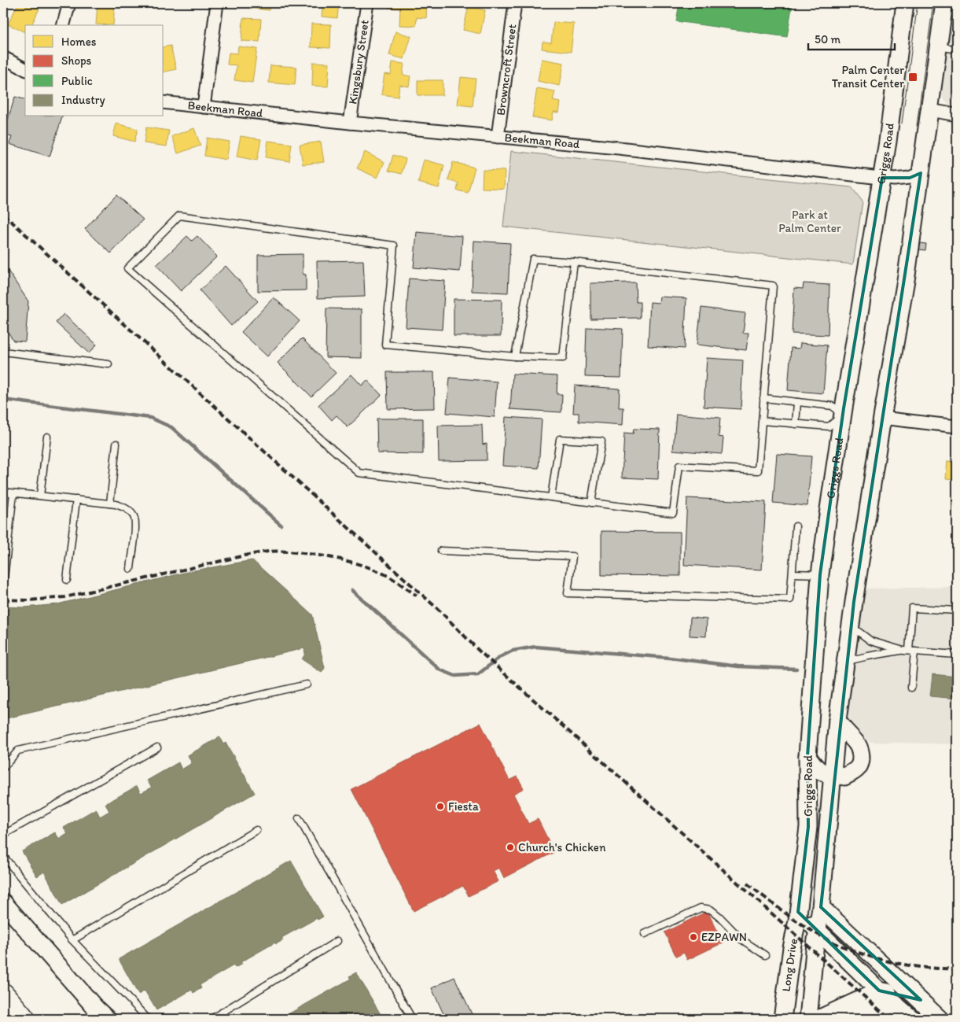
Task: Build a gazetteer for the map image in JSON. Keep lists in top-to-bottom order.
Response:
{
  "streets": {
    "main road": ["Griggs Road", "Long Drive"],
    "street": ["Kingsbury Street", "Browncroft Street", "Beekman Road"]
  },
  "crossings": [
    ["Kingsbury Street", "Beekman Road"],
    ["Browncroft Street", "Beekman Road"],
    ["Beekman Road", "Griggs Road"],
    ["Griggs Road", "Long Drive"]
  ],
  "parks": ["Park at Palm Center"],
  "places": {
    "transit": ["Palm Center Transit Center"],
    "other": ["Fiesta", "Church's Chicken", "EZPAWN"]
  },
  "legend": [
    "Homes",
    "Shops",
    "Public",
    "Industry"
  ],
  "scale_bar": "50 m"
}
